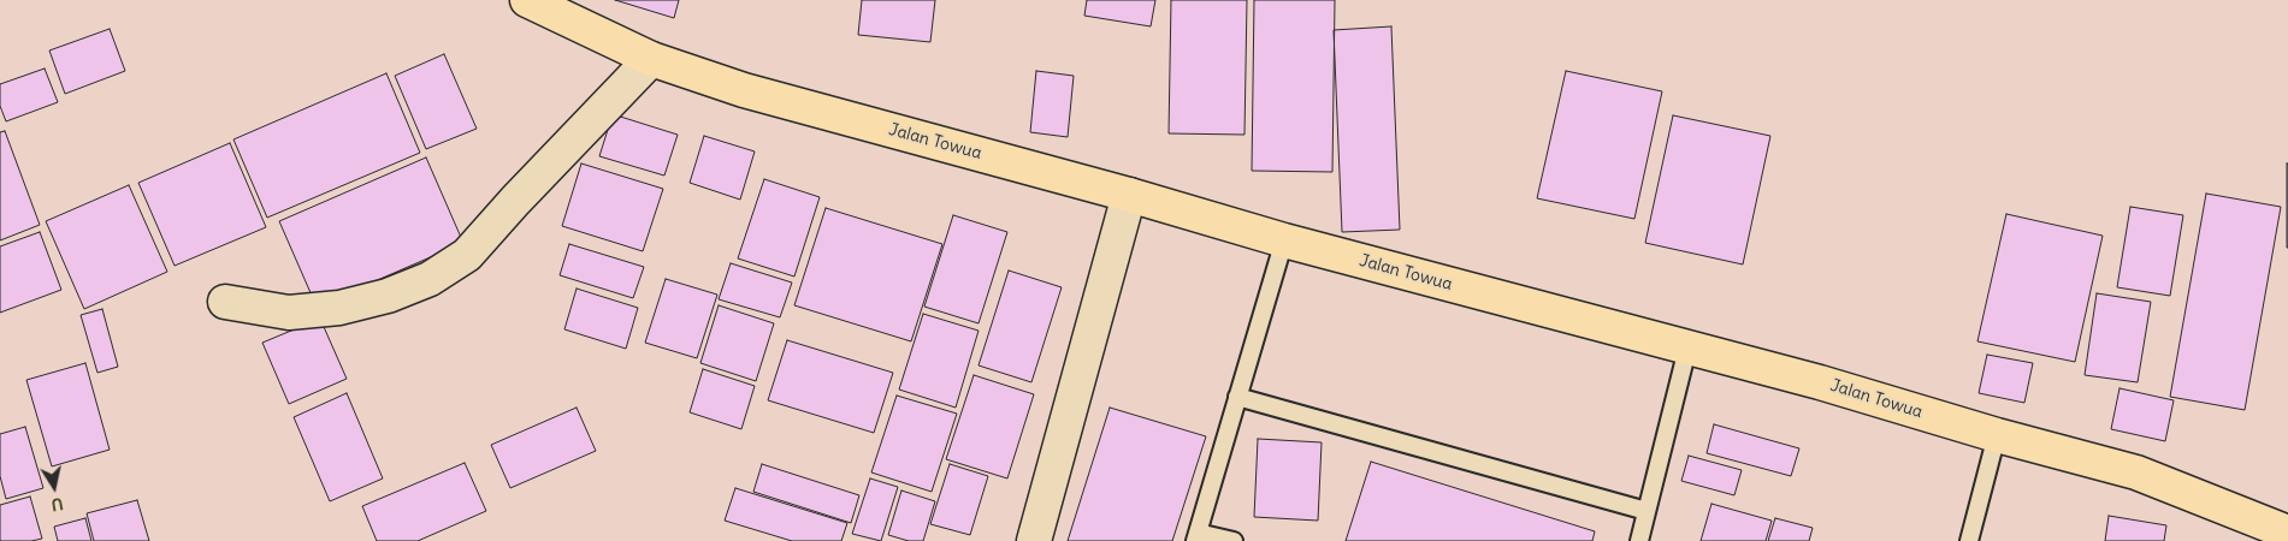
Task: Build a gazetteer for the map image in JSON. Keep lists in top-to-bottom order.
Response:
{
  "streets": {
    "main road": ["Jalan Towua"]
  },
  "north": "bottom"
}
